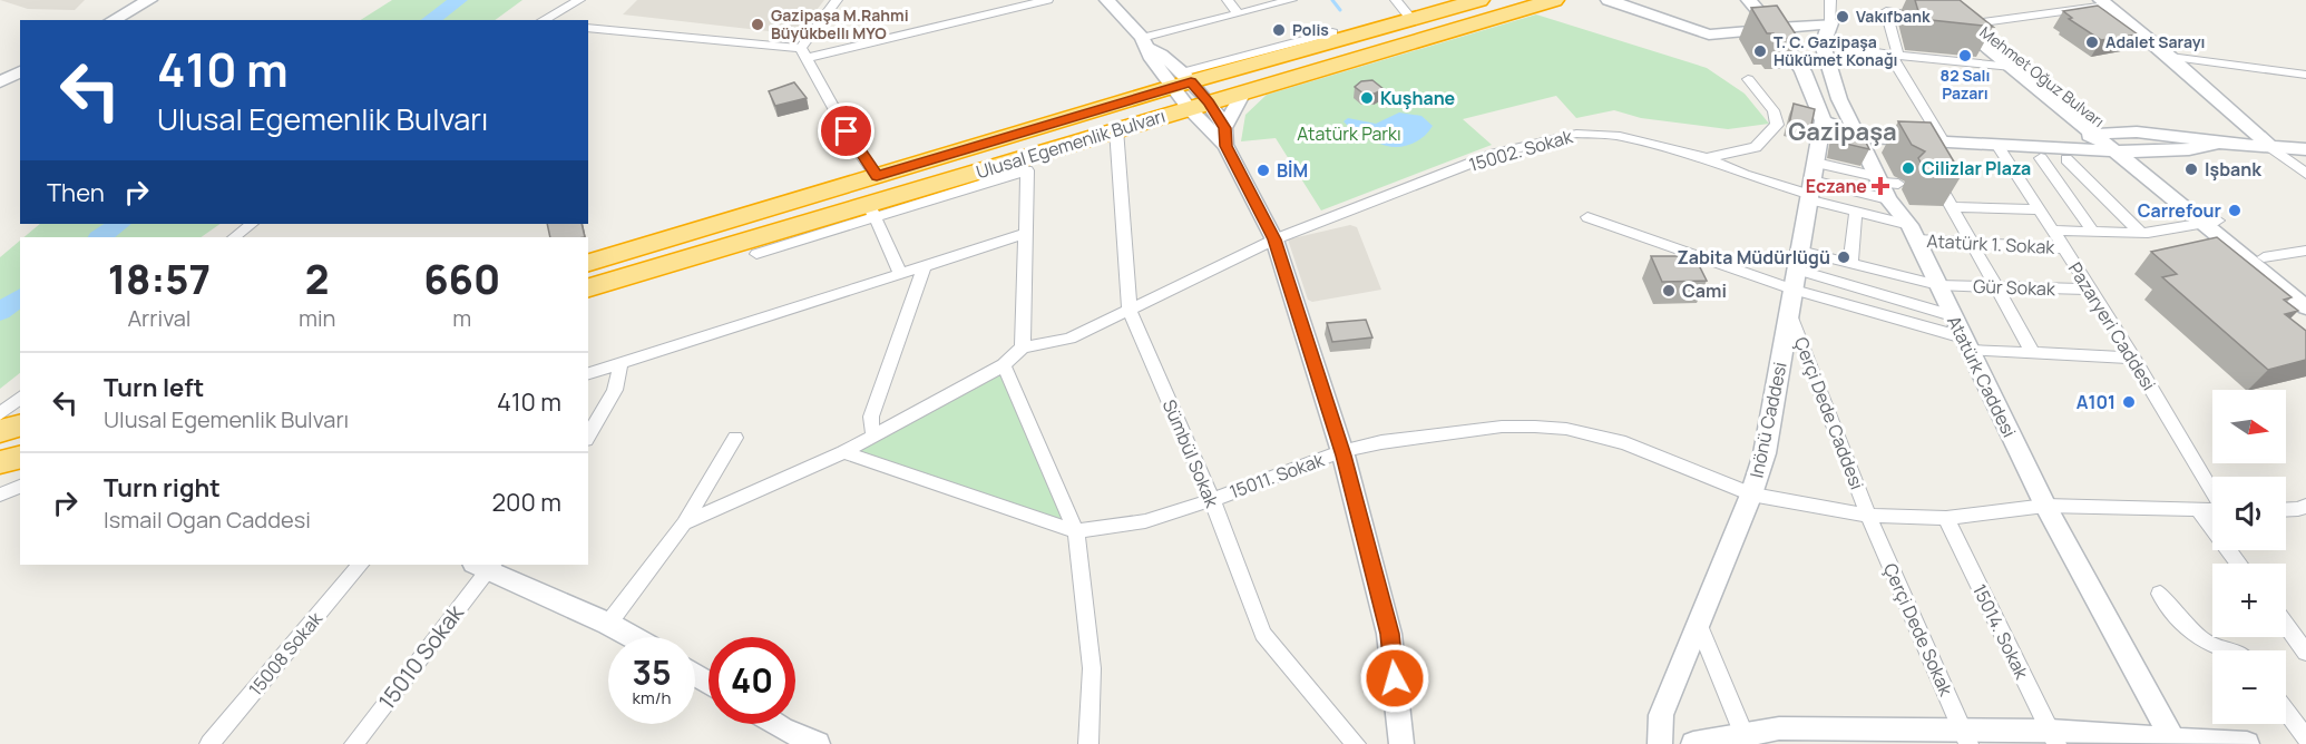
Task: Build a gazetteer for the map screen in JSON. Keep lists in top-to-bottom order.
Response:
{
  "streets": {
    "highway": ["Ulusal Egemenlik Bulvarı"],
    "street": [
      "Mehmet Oğuz Bulvarı",
      "15002. Sokak",
      "Atatürk 1. Sokak",
      "Gür Sokak",
      "Pazaryeri Caddesi",
      "Atatürk Caddesi",
      "Çerçi Dede Caddesi",
      "Inönü Caddesi",
      "Sümbül Sokak",
      "15011. Sokak",
      "Çerçi Dede Sokak",
      "15014. Sokak",
      "15008 Sokak",
      "15010 Sokak"
    ]
  },
  "crossings": [
    ["Ulusal Egemenlik Bulvarı", "Sümbül Sokak"],
    ["15002. Sokak", "Atatürk 1. Sokak"],
    ["15002. Sokak", "Inönü Caddesi"],
    ["15002. Sokak", "Sümbül Sokak"],
    ["Atatürk 1. Sokak", "Pazaryeri Caddesi"],
    ["Atatürk 1. Sokak", "Atatürk Caddesi"],
    ["Atatürk 1. Sokak", "Inönü Caddesi"],
    ["Gür Sokak", "Pazaryeri Caddesi"],
    ["Gür Sokak", "Atatürk Caddesi"],
    ["Gür Sokak", "Inönü Caddesi"],
    ["Atatürk Caddesi", "15011. Sokak"],
    ["Çerçi Dede Caddesi", "Inönü Caddesi"],
    ["Çerçi Dede Caddesi", "15011. Sokak"],
    ["Çerçi Dede Caddesi", "Çerçi Dede Sokak"],
    ["Inönü Caddesi", "15011. Sokak"],
    ["Sümbül Sokak", "15011. Sokak"],
    ["15011. Sokak", "Çerçi Dede Sokak"],
    ["15011. Sokak", "15014. Sokak"]
  ],
  "districts": ["Gazipaşa"],
  "parks": ["Atatürk Parkı"],
  "places": {
    "other": [
      "Vakıfbank",
      "Gazipaşa M.Rahmi Büyükbellı MYO",
      "Polis",
      "Adalet Sarayı",
      "T. C. Gazipaşa Hükümet Konağı",
      "82 Salı Pazarı",
      "Kuşhane",
      "Cilizlar Plaza",
      "Işbank",
      "BİM",
      "Carrefour",
      "Zabita Müdürlügü",
      "Cami",
      "A101"
    ],
    "health": ["Eczane"]
  },
  "north": "right",
  "page": {
    "turn": ["410 m", "Ulusal Egemenlik Bulvarı"],
    "then": "Then",
    "eta": [
      "18:57",
      "Arrival",
      "2",
      "min",
      "660",
      "m"
    ],
    "list": [
      {
        "name": "Turn left",
        "note": "Ulusal Egemenlik Bulvarı",
        "value": "410 m"
      },
      {
        "name": "Turn right",
        "note": "Ismail Ogan Caddesi",
        "value": "200 m"
      }
    ],
    "map_buttons": ["+", "−"],
    "speed": "35 km/h",
    "limit": "40"
  }
}
